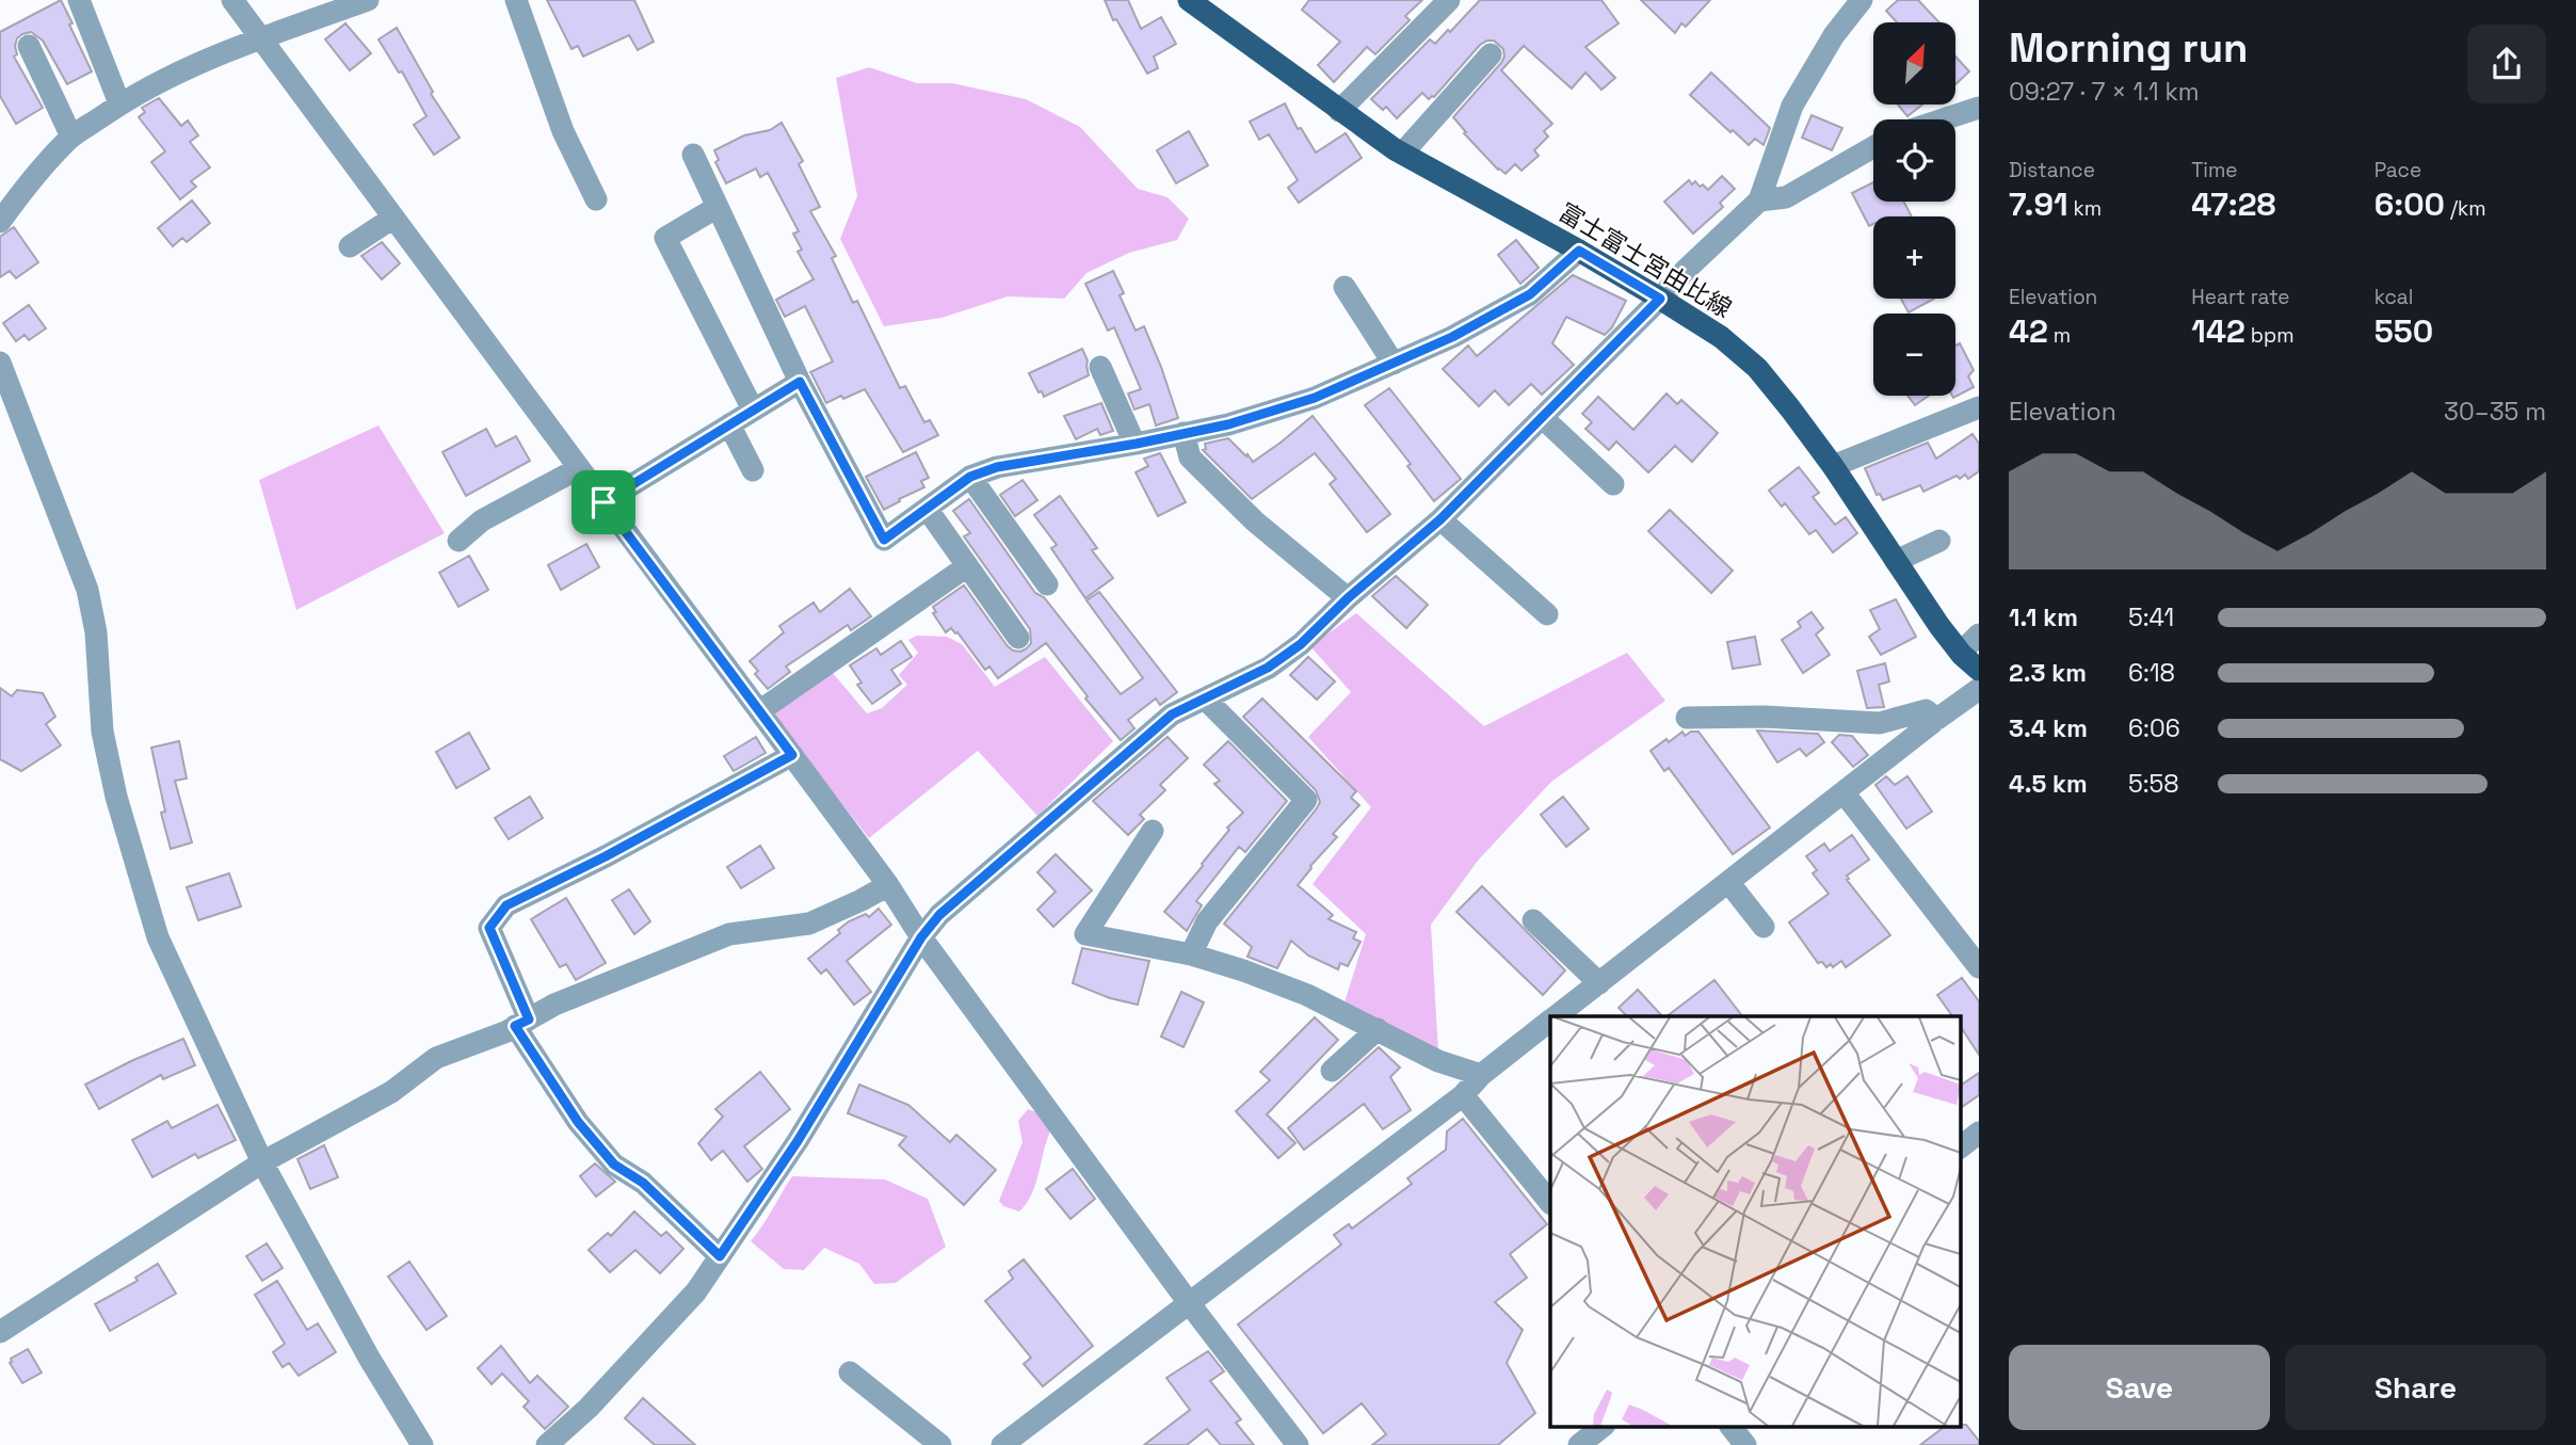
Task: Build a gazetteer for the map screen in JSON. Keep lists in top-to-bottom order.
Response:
{
  "streets": {
    "main road": ["富士富士宮由比線"]
  },
  "north": "top right",
  "page": {
    "heading": ["Morning run", "09:27 · 7 × 1.1 km"],
    "map_buttons": ["+", "−"],
    "stats": [
      ["Distance", "7.91 km"],
      ["Time", "47:28"],
      ["Pace", "6:00 /km"],
      ["Elevation", "42 m"],
      ["Heart rate", "142 bpm"],
      ["kcal", "550"]
    ],
    "chart": ["Elevation", "30–35 m"],
    "list": [
      {
        "name": "1.1 km",
        "note": "5:41"
      },
      {
        "name": "2.3 km",
        "note": "6:18"
      },
      {
        "name": "3.4 km",
        "note": "6:06"
      },
      {
        "name": "4.5 km",
        "note": "5:58"
      }
    ],
    "buttons": ["Save", "Share"]
  }
}
